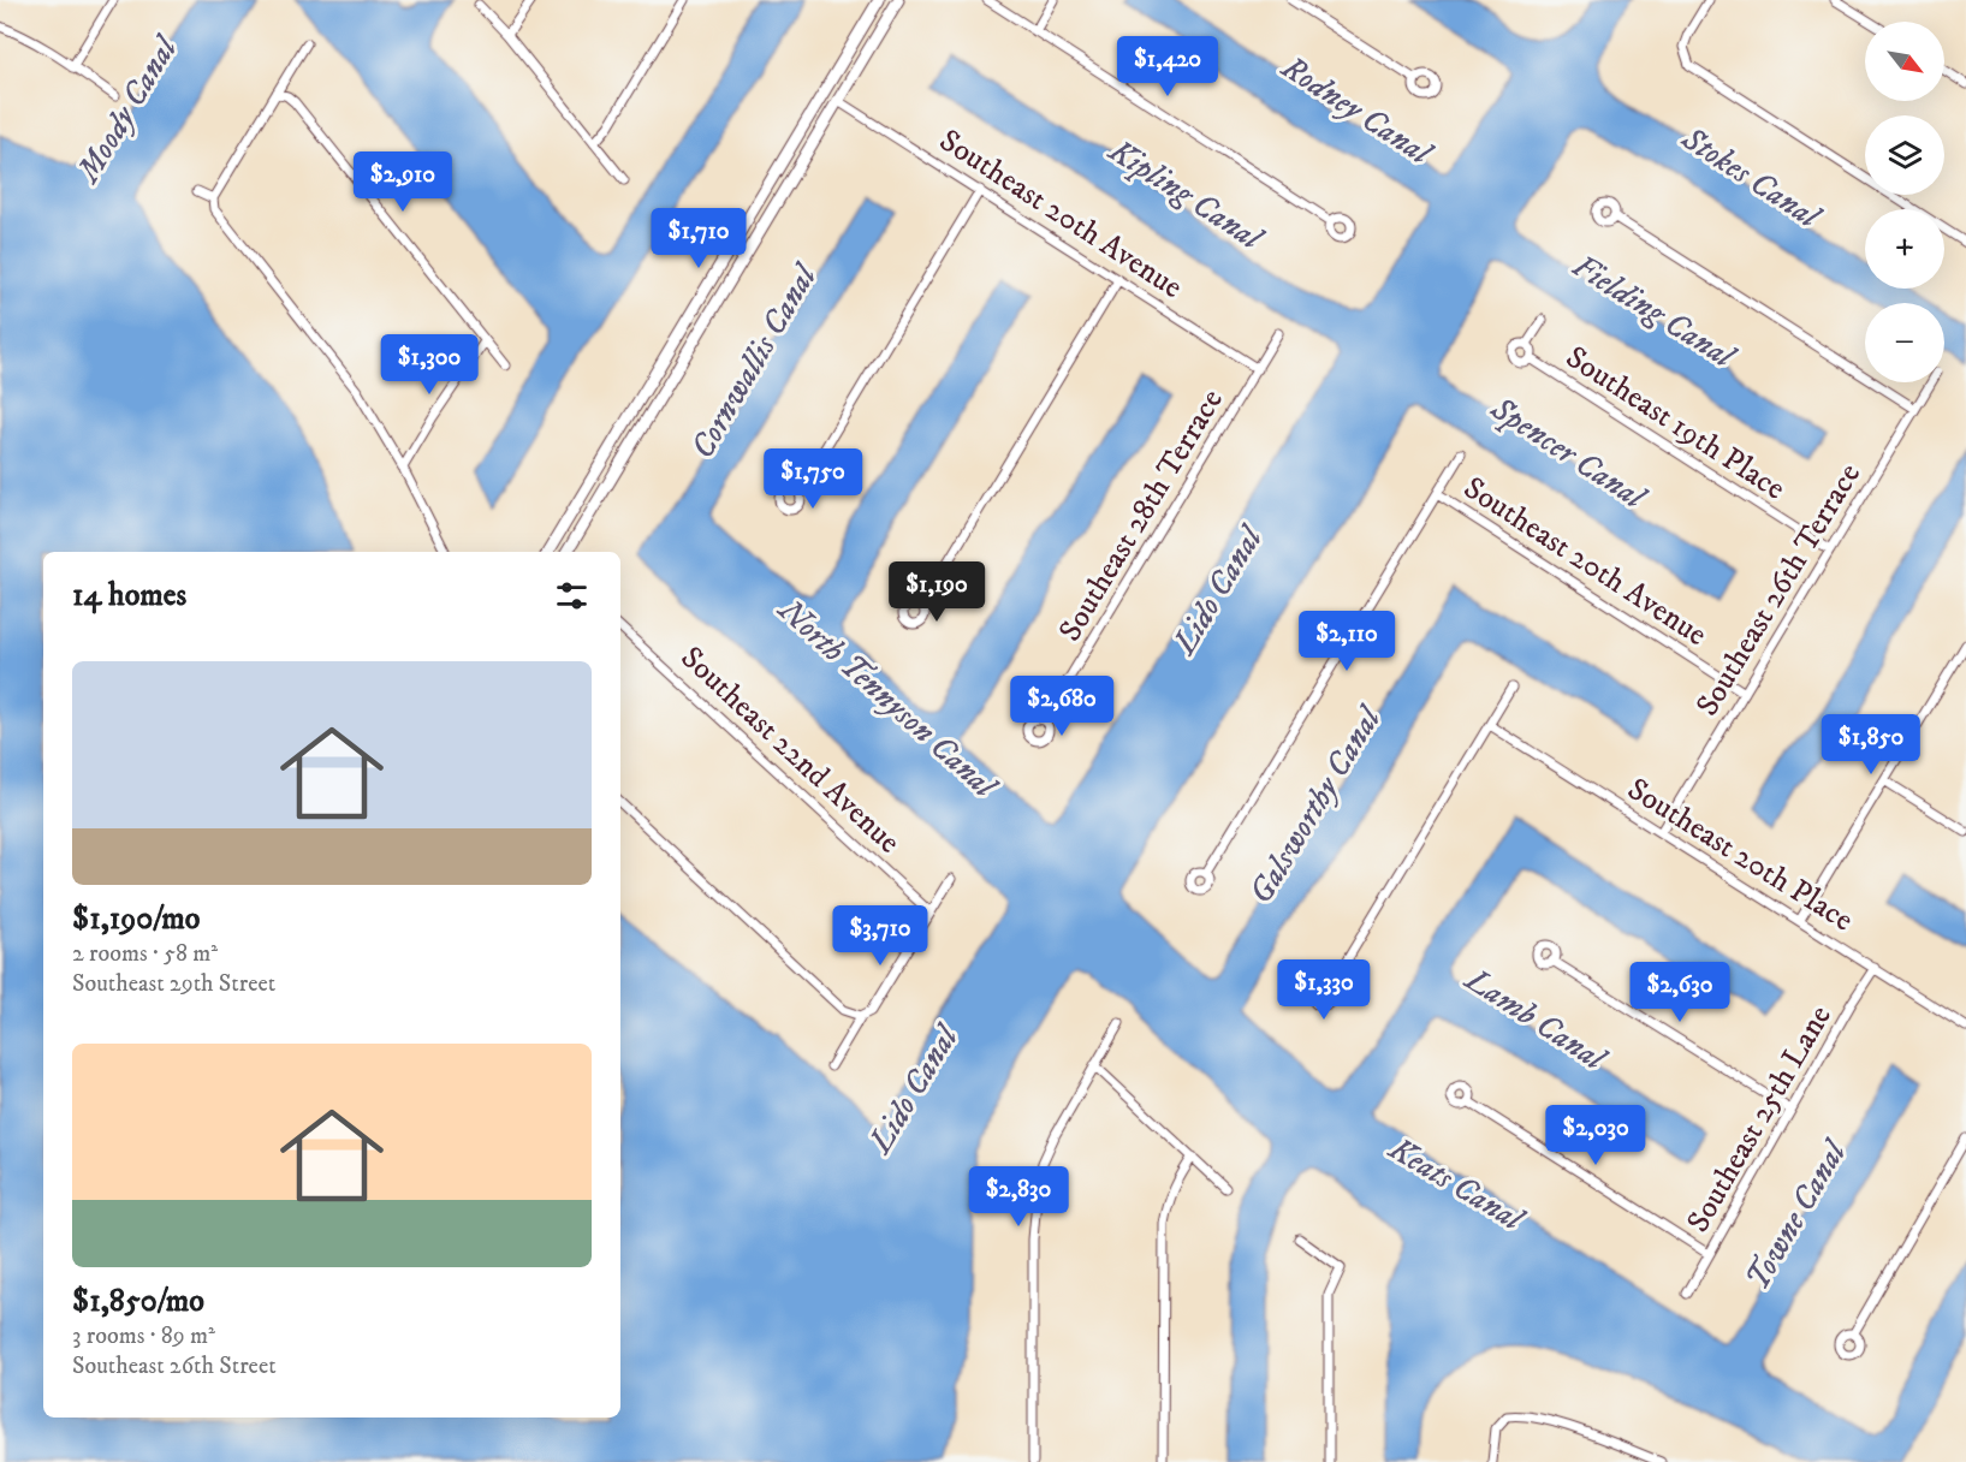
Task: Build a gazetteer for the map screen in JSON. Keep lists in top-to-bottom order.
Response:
{
  "streets": {
    "street": [
      "Southeast 20th Avenue",
      "Southeast 19th Place",
      "Southeast 28th Terrace",
      "Southeast 26th Terrace",
      "Southeast 22nd Avenue",
      "Southeast 20th Place",
      "Southeast 25th Lane"
    ]
  },
  "crossings": [
    ["Southeast 20th Avenue", "Southeast 28th Terrace"],
    ["Southeast 20th Avenue", "Southeast 26th Terrace"],
    ["Southeast 19th Place", "Southeast 26th Terrace"],
    ["Southeast 26th Terrace", "Southeast 20th Place"],
    ["Southeast 20th Place", "Southeast 25th Lane"]
  ],
  "water": [
    "Moody Canal",
    "Rodney Canal",
    "Stokes Canal",
    "Kipling Canal",
    "Fielding Canal",
    "Cornwallis Canal",
    "Spencer Canal",
    "Lido Canal",
    "North Tennyson Canal",
    "Galsworthy Canal",
    "Lamb Canal",
    "Keats Canal",
    "Towne Canal"
  ],
  "north": "bottom right",
  "page": {
    "map_buttons": ["+", "−"],
    "price": [
      "$1,420",
      "$2,910",
      "$1,710",
      "$1,300",
      "$1,750",
      "$1,190",
      "$2,110",
      "$2,680",
      "$1,850",
      "$3,710",
      "$1,330",
      "$2,630",
      "$2,030",
      "$2,830"
    ],
    "heading": "14 homes",
    "list": [
      {
        "name": "$1,190/mo",
        "note": "2 rooms · 58 m² · Southeast 29th Street"
      },
      {
        "name": "$1,850/mo",
        "note": "3 rooms · 89 m² · Southeast 26th Street"
      }
    ]
  }
}
